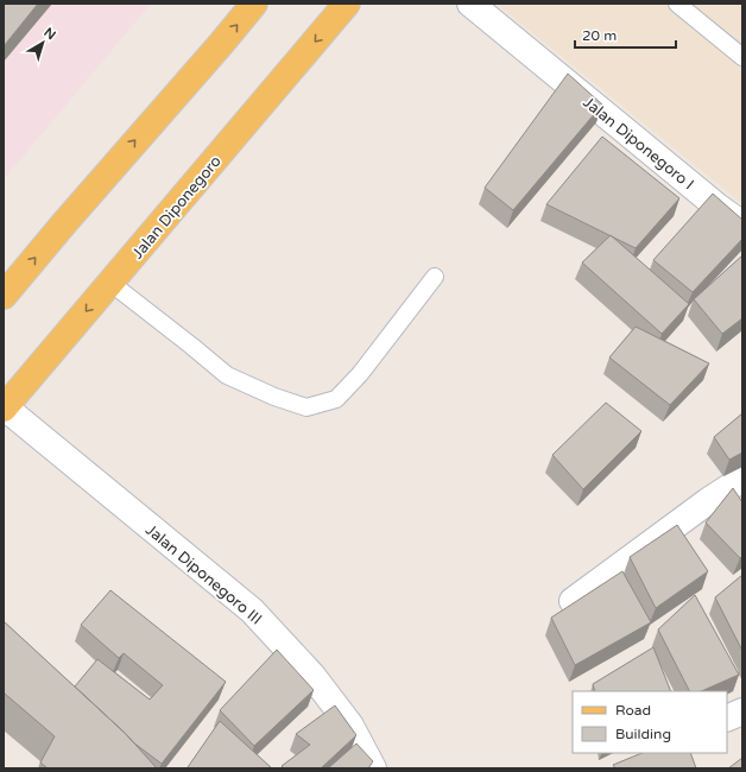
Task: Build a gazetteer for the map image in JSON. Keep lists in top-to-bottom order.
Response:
{
  "streets": {
    "main road": ["Jalan Diponegoro"],
    "street": ["Jalan Diponegoro I", "Jalan Diponegoro III"]
  },
  "crossings": [
    ["Jalan Diponegoro", "Jalan Diponegoro III"]
  ],
  "legend": ["Road", "Building"],
  "scale_bar": "20 m",
  "north": "top right"
}
